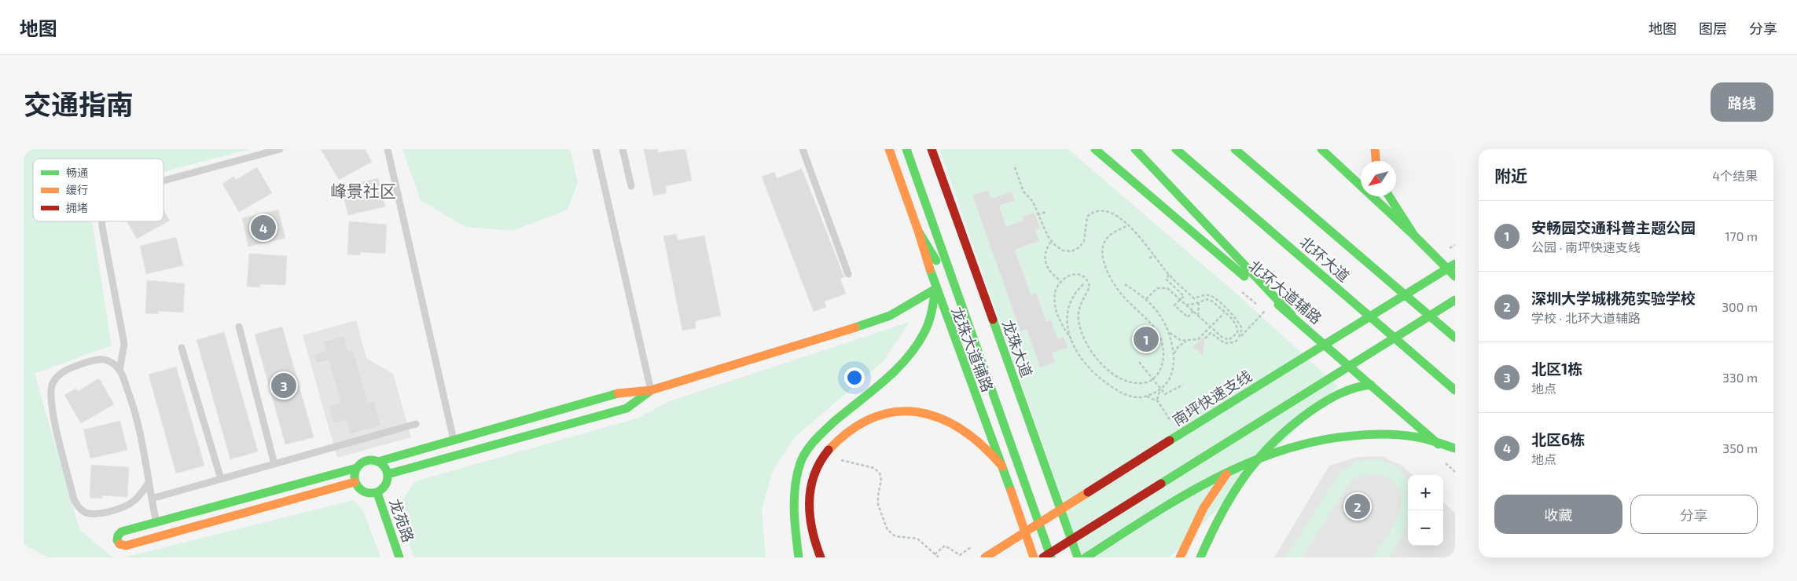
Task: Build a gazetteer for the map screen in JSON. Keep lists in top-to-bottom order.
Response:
{
  "streets": {
    "main road": [
      "北环大道",
      "北环大道辅路",
      "龙珠大道",
      "龙珠大道辅路",
      "南坪快速支线",
      "龙苑路"
    ]
  },
  "districts": ["峰景社区"],
  "legend": ["畅通", "缓行", "拥堵"],
  "north": "bottom left",
  "page": {
    "header": "地图",
    "nav": ["地图", "图层", "分享"],
    "title": "交通指南",
    "buttons": [
      "路线",
      ["收藏", "分享"]
    ],
    "heading": ["附近", "4个结果"],
    "list": [
      {
        "mark": "1",
        "name": "安畅园交通科普主题公园",
        "note": "公园 · 南坪快速支线",
        "value": "170 m"
      },
      {
        "mark": "2",
        "name": "深圳大学城桃苑实验学校",
        "note": "学校 · 北环大道辅路",
        "value": "300 m"
      },
      {
        "mark": "3",
        "name": "北区1栋",
        "note": "地点",
        "value": "330 m"
      },
      {
        "mark": "4",
        "name": "北区6栋",
        "note": "地点",
        "value": "350 m"
      }
    ],
    "pins": [
      "4",
      "1",
      "3",
      "2"
    ],
    "map_buttons": ["+", "−"]
  }
}
